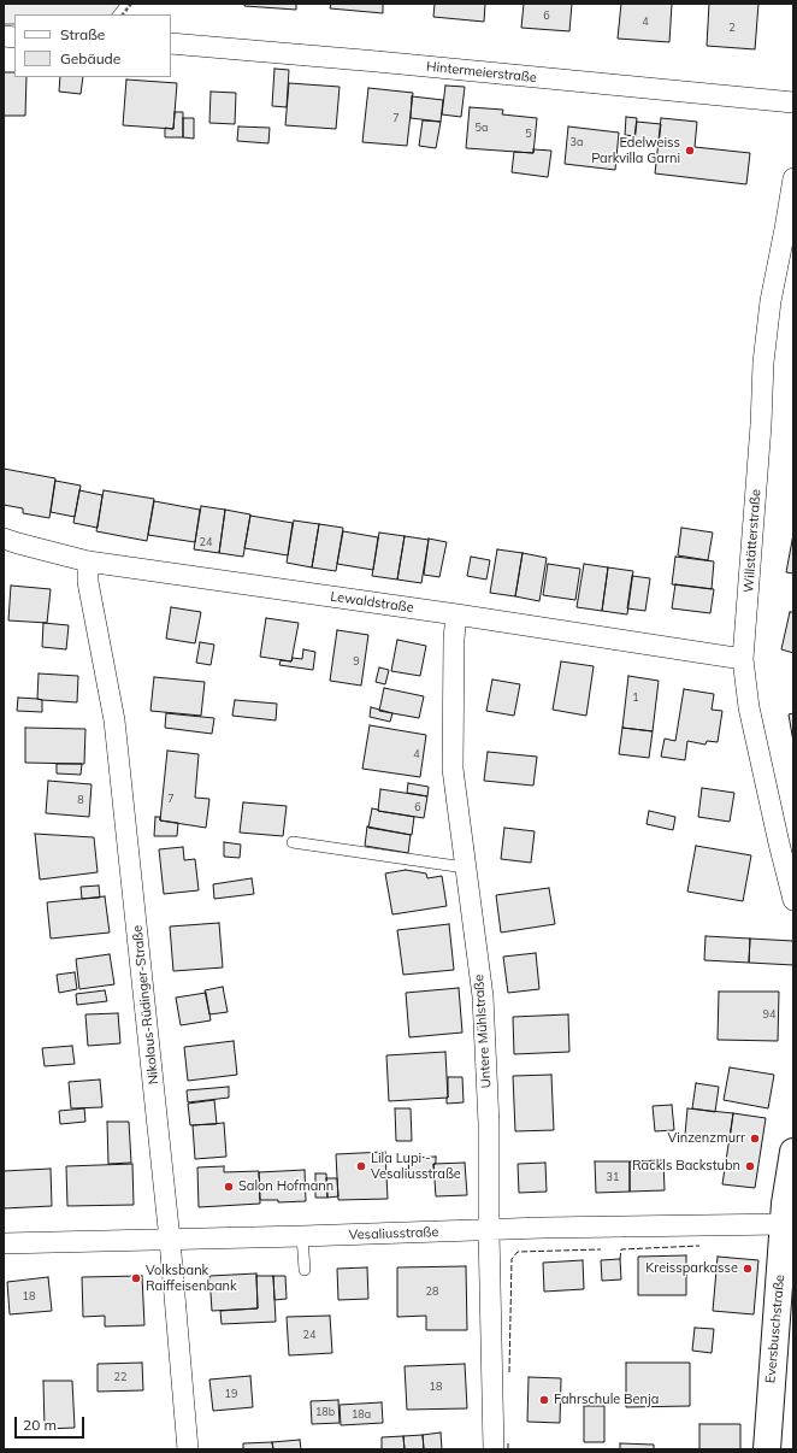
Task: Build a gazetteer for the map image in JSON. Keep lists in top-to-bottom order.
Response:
{
  "streets": {
    "main road": ["Eversbuschstraße"],
    "street": [
      "Hintermeierstraße",
      "Willstätterstraße",
      "Lewaldstraße",
      "Nikolaus-Rüdinger-Straße",
      "Untere Mühlstraße",
      "Vesaliusstraße"
    ]
  },
  "crossings": [
    ["Willstätterstraße", "Lewaldstraße"],
    ["Lewaldstraße", "Nikolaus-Rüdinger-Straße"],
    ["Lewaldstraße", "Untere Mühlstraße"],
    ["Nikolaus-Rüdinger-Straße", "Vesaliusstraße"],
    ["Untere Mühlstraße", "Vesaliusstraße"],
    ["Vesaliusstraße", "Eversbuschstraße"]
  ],
  "places": [
    "Edelweiss Parkvilla Garni",
    "Vinzenzmurr",
    "Lila Lupi - Vesaliusstraße",
    "Rackls Backstubn",
    "Salon Hofmann",
    "Kreissparkasse",
    "Volksbank Raiffeisenbank",
    "Fahrschule Benja"
  ],
  "house_numbers": [
    "6",
    "4",
    "2",
    "7",
    "5a",
    "5",
    "3a",
    "24",
    "9",
    "1",
    "4",
    "7",
    "8",
    "6",
    "94",
    "31",
    "28",
    "18",
    "24",
    "22",
    "18",
    "19",
    "18b",
    "18a"
  ],
  "legend": ["Straße", "Gebäude"],
  "scale_bar": "20 m"
}
